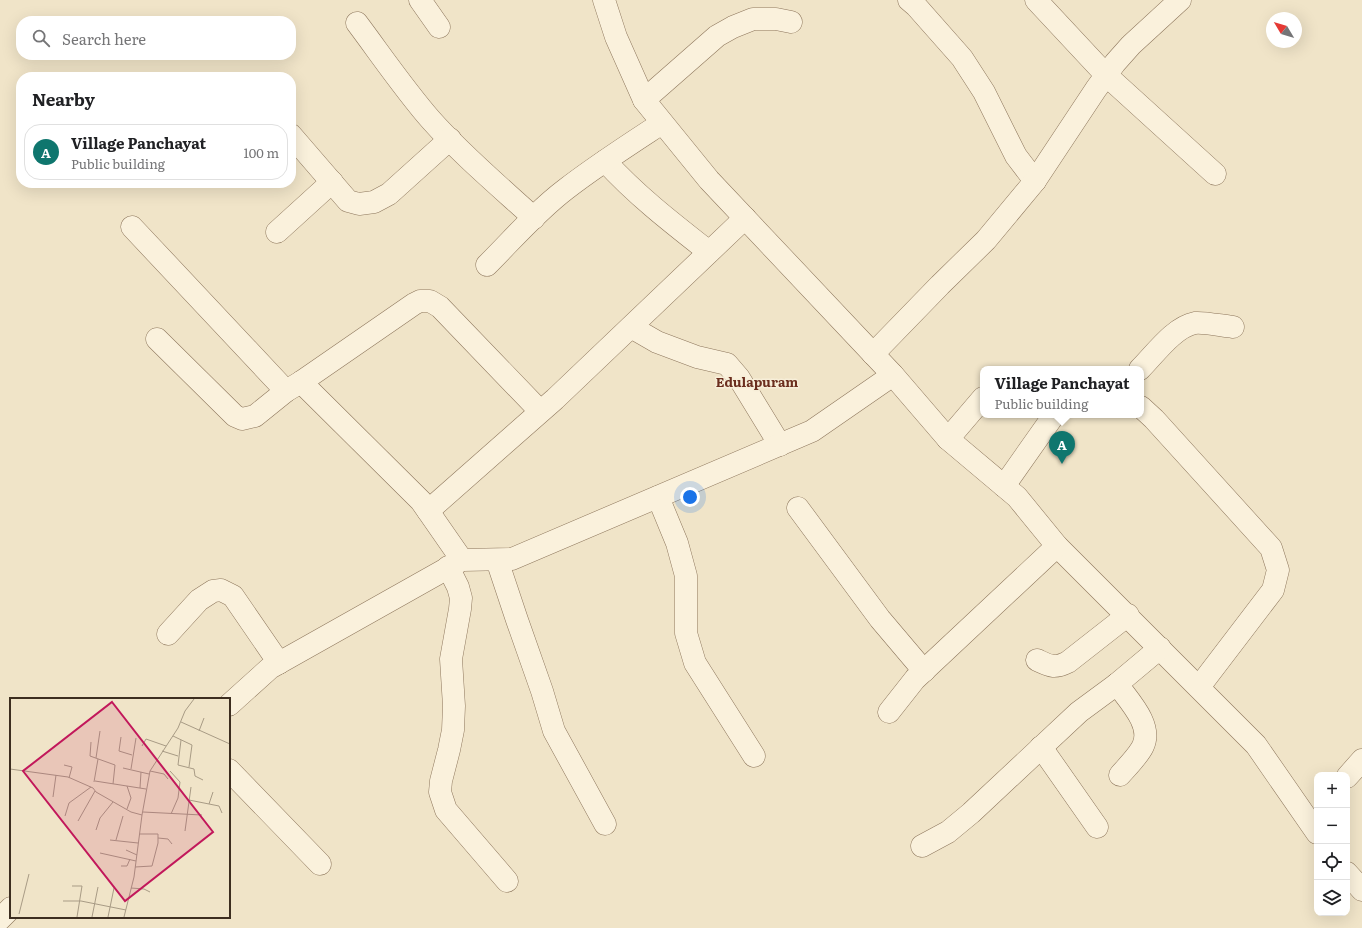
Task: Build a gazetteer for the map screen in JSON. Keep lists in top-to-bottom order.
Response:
{
  "districts": ["Edulapuram"],
  "north": "top left",
  "page": {
    "search": "Search here",
    "heading": "Nearby",
    "list": [
      {
        "mark": "A",
        "name": "Village Panchayat",
        "note": "Public building",
        "value": "100 m"
      }
    ],
    "popup": ["Village Panchayat", "Public building"],
    "pins": "A",
    "map_buttons": ["+", "−"]
  }
}
